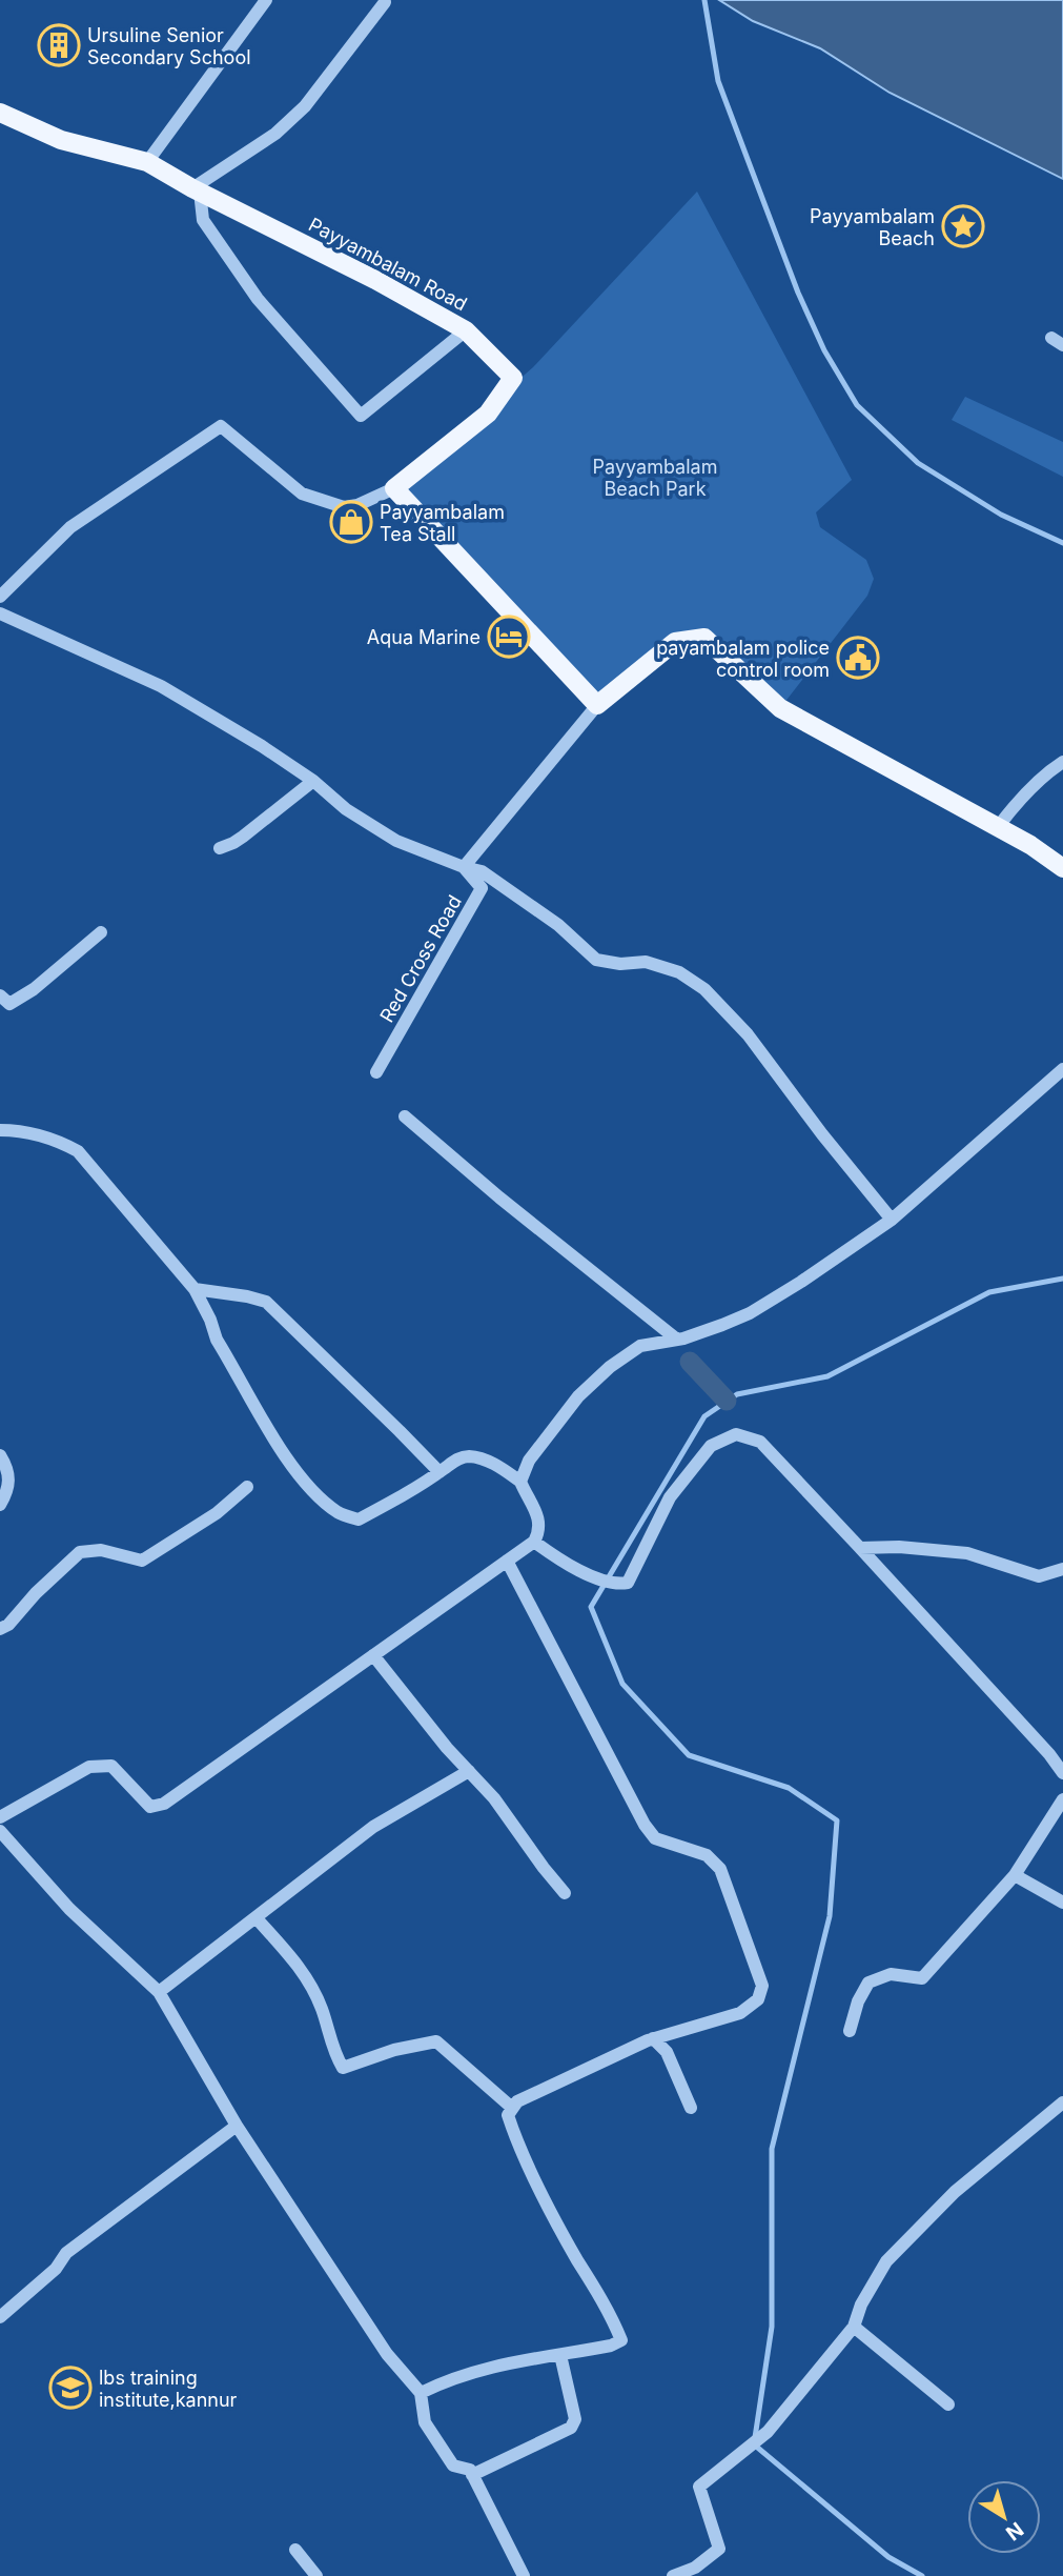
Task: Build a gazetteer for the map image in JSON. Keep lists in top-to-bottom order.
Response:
{
  "streets": {
    "main road": ["Payyambalam Road"],
    "street": ["Red Cross Road"]
  },
  "parks": ["Payyambalam Beach Park"],
  "places": {
    "building": ["Ursuline Senior Secondary School"],
    "place": ["Payyambalam Beach"],
    "shop": ["Payyambalam Tea Stall"],
    "hotel": ["Aqua Marine"],
    "public building": ["payambalam police control room"],
    "school or university": ["lbs training institute,kannur"]
  },
  "north": "bottom right"
}
